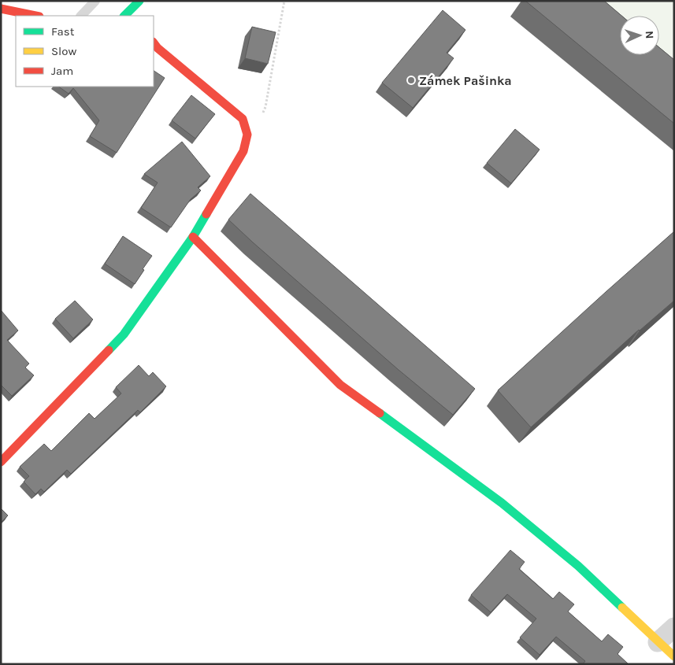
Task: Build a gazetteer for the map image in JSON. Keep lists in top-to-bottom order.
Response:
{
  "places": ["Zámek Pašinka"],
  "legend": ["Fast", "Slow", "Jam"],
  "north": "right"
}
